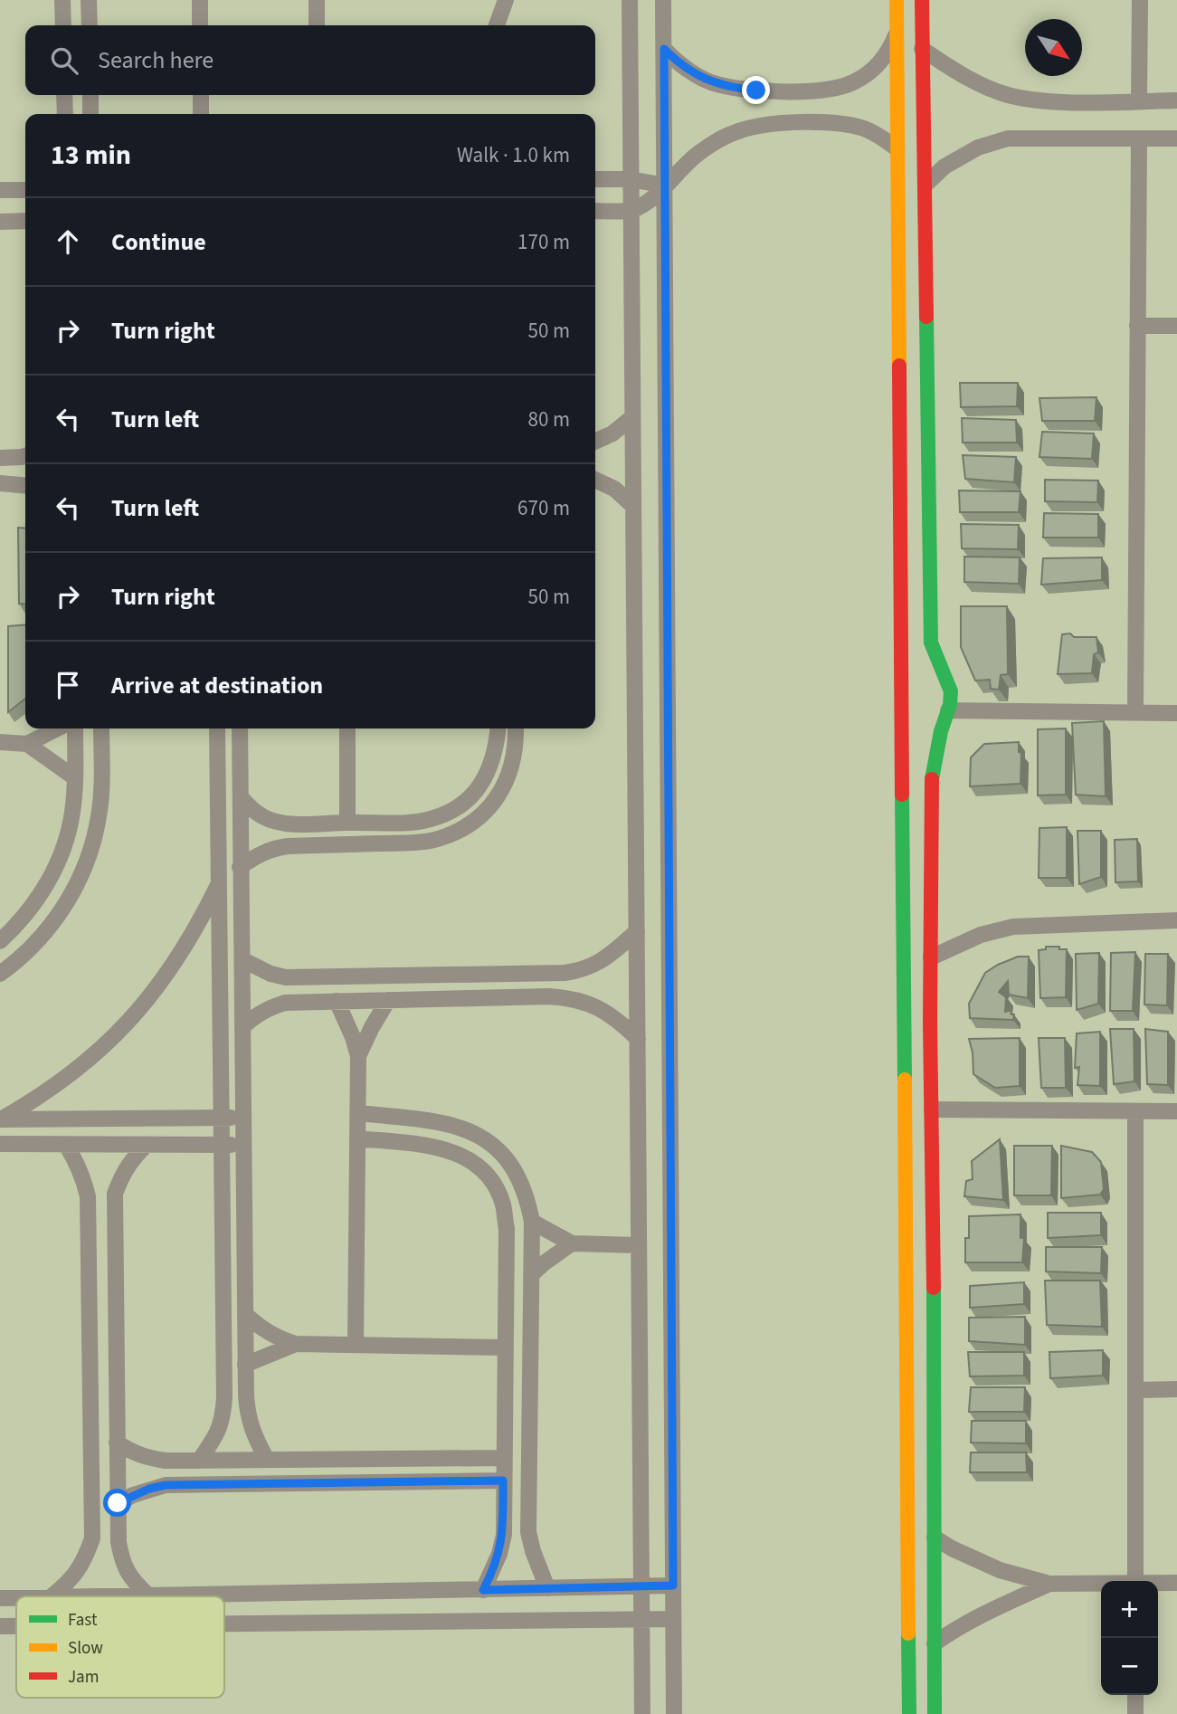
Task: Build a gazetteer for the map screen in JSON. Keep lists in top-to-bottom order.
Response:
{
  "legend": ["Fast", "Slow", "Jam"],
  "north": "bottom right",
  "page": {
    "search": "Search here",
    "heading": ["13 min", "Walk · 1.0 km"],
    "list": [
      ["Continue", "170 m"],
      ["Turn right", "50 m"],
      ["Turn left", "80 m"],
      ["Turn left", "670 m"],
      ["Turn right", "50 m"],
      "Arrive at destination"
    ],
    "map_buttons": ["+", "−"]
  }
}
